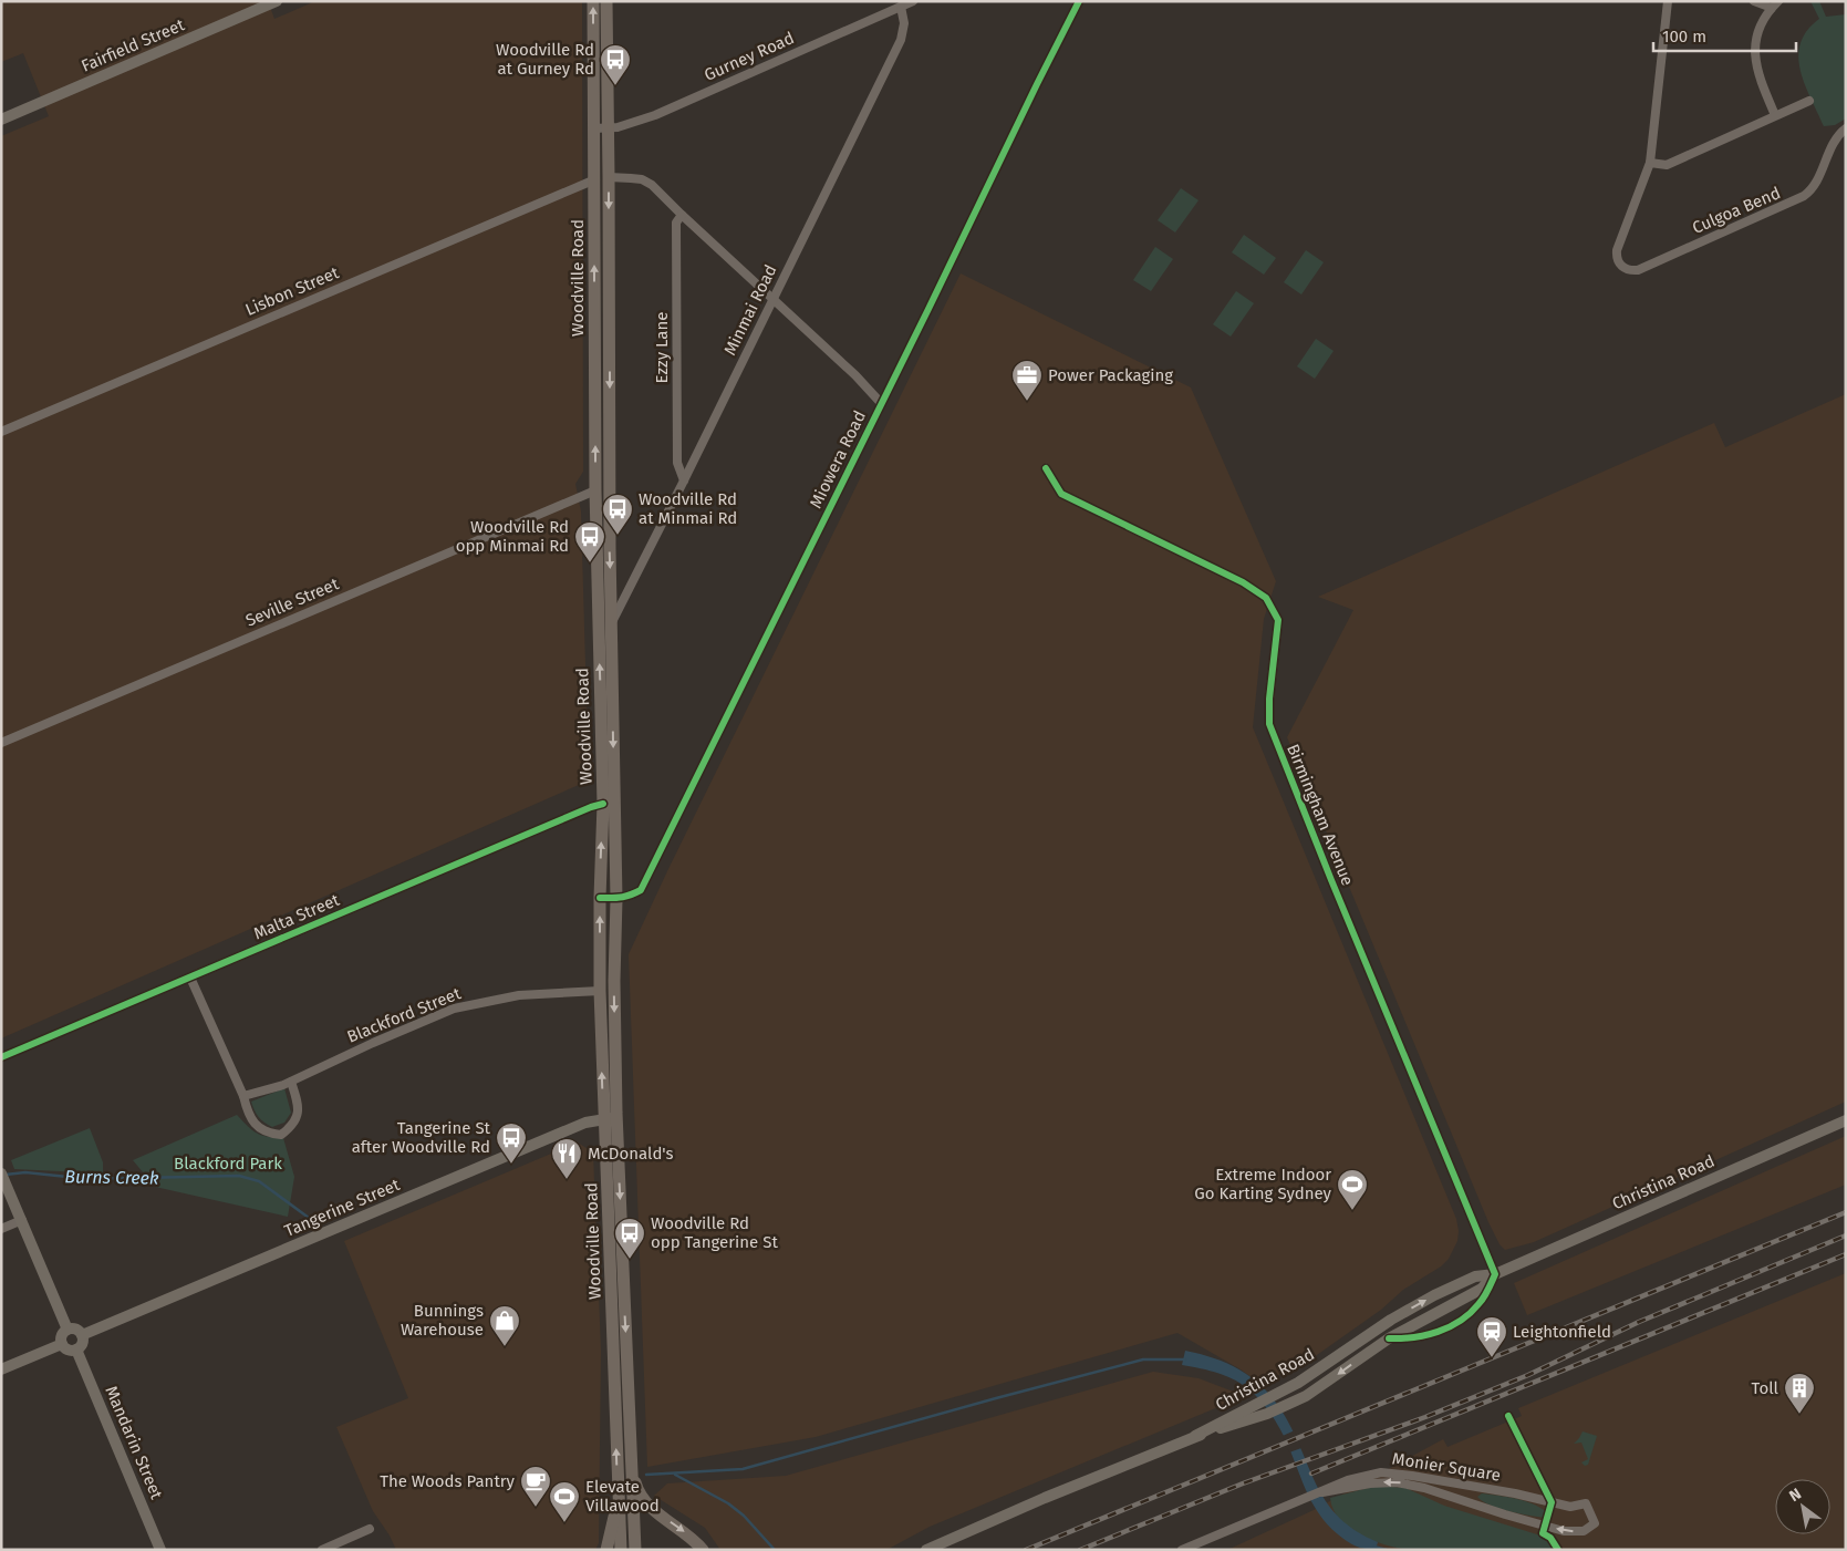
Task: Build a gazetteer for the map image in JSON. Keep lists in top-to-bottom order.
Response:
{
  "streets": {
    "main road": [
      "Fairfield Street",
      "Woodville Road",
      "Christina Road",
      "Tangerine Street",
      "Mandarin Street"
    ],
    "street": [
      "Gurney Road",
      "Culgoa Bend",
      "Lisbon Street",
      "Minmai Road",
      "Ezzy Lane",
      "Miowera Road",
      "Seville Street",
      "Birmingham Avenue",
      "Malta Street",
      "Blackford Street",
      "Monier Square"
    ]
  },
  "crossings": [
    ["Gurney Road", "Woodville Road"],
    ["Gurney Road", "Minmai Road"],
    ["Woodville Road", "Lisbon Street"],
    ["Woodville Road", "Minmai Road"],
    ["Woodville Road", "Miowera Road"],
    ["Woodville Road", "Seville Street"],
    ["Woodville Road", "Malta Street"],
    ["Woodville Road", "Blackford Street"],
    ["Woodville Road", "Tangerine Street"],
    ["Minmai Road", "Ezzy Lane"],
    ["Birmingham Avenue", "Christina Road"],
    ["Tangerine Street", "Mandarin Street"]
  ],
  "water": ["Burns Creek"],
  "parks": ["Blackford Park"],
  "places": {
    "bus stop": [
      "Woodville Rd at Gurney Rd",
      "Woodville Rd at Minmai Rd",
      "Woodville Rd opp Minmai Rd",
      "Tangerine St after Woodville Rd",
      "Woodville Rd opp Tangerine St"
    ],
    "office": ["Power Packaging"],
    "restaurant": ["McDonald's"],
    "sports": ["Extreme Indoor Go Karting Sydney", "Elevate Villawood"],
    "shop": ["Bunnings Warehouse"],
    "station": ["Leightonfield"],
    "building": ["Toll"],
    "cafe": ["The Woods Pantry"]
  },
  "scale_bar": "100 m",
  "north": "top left"
}
